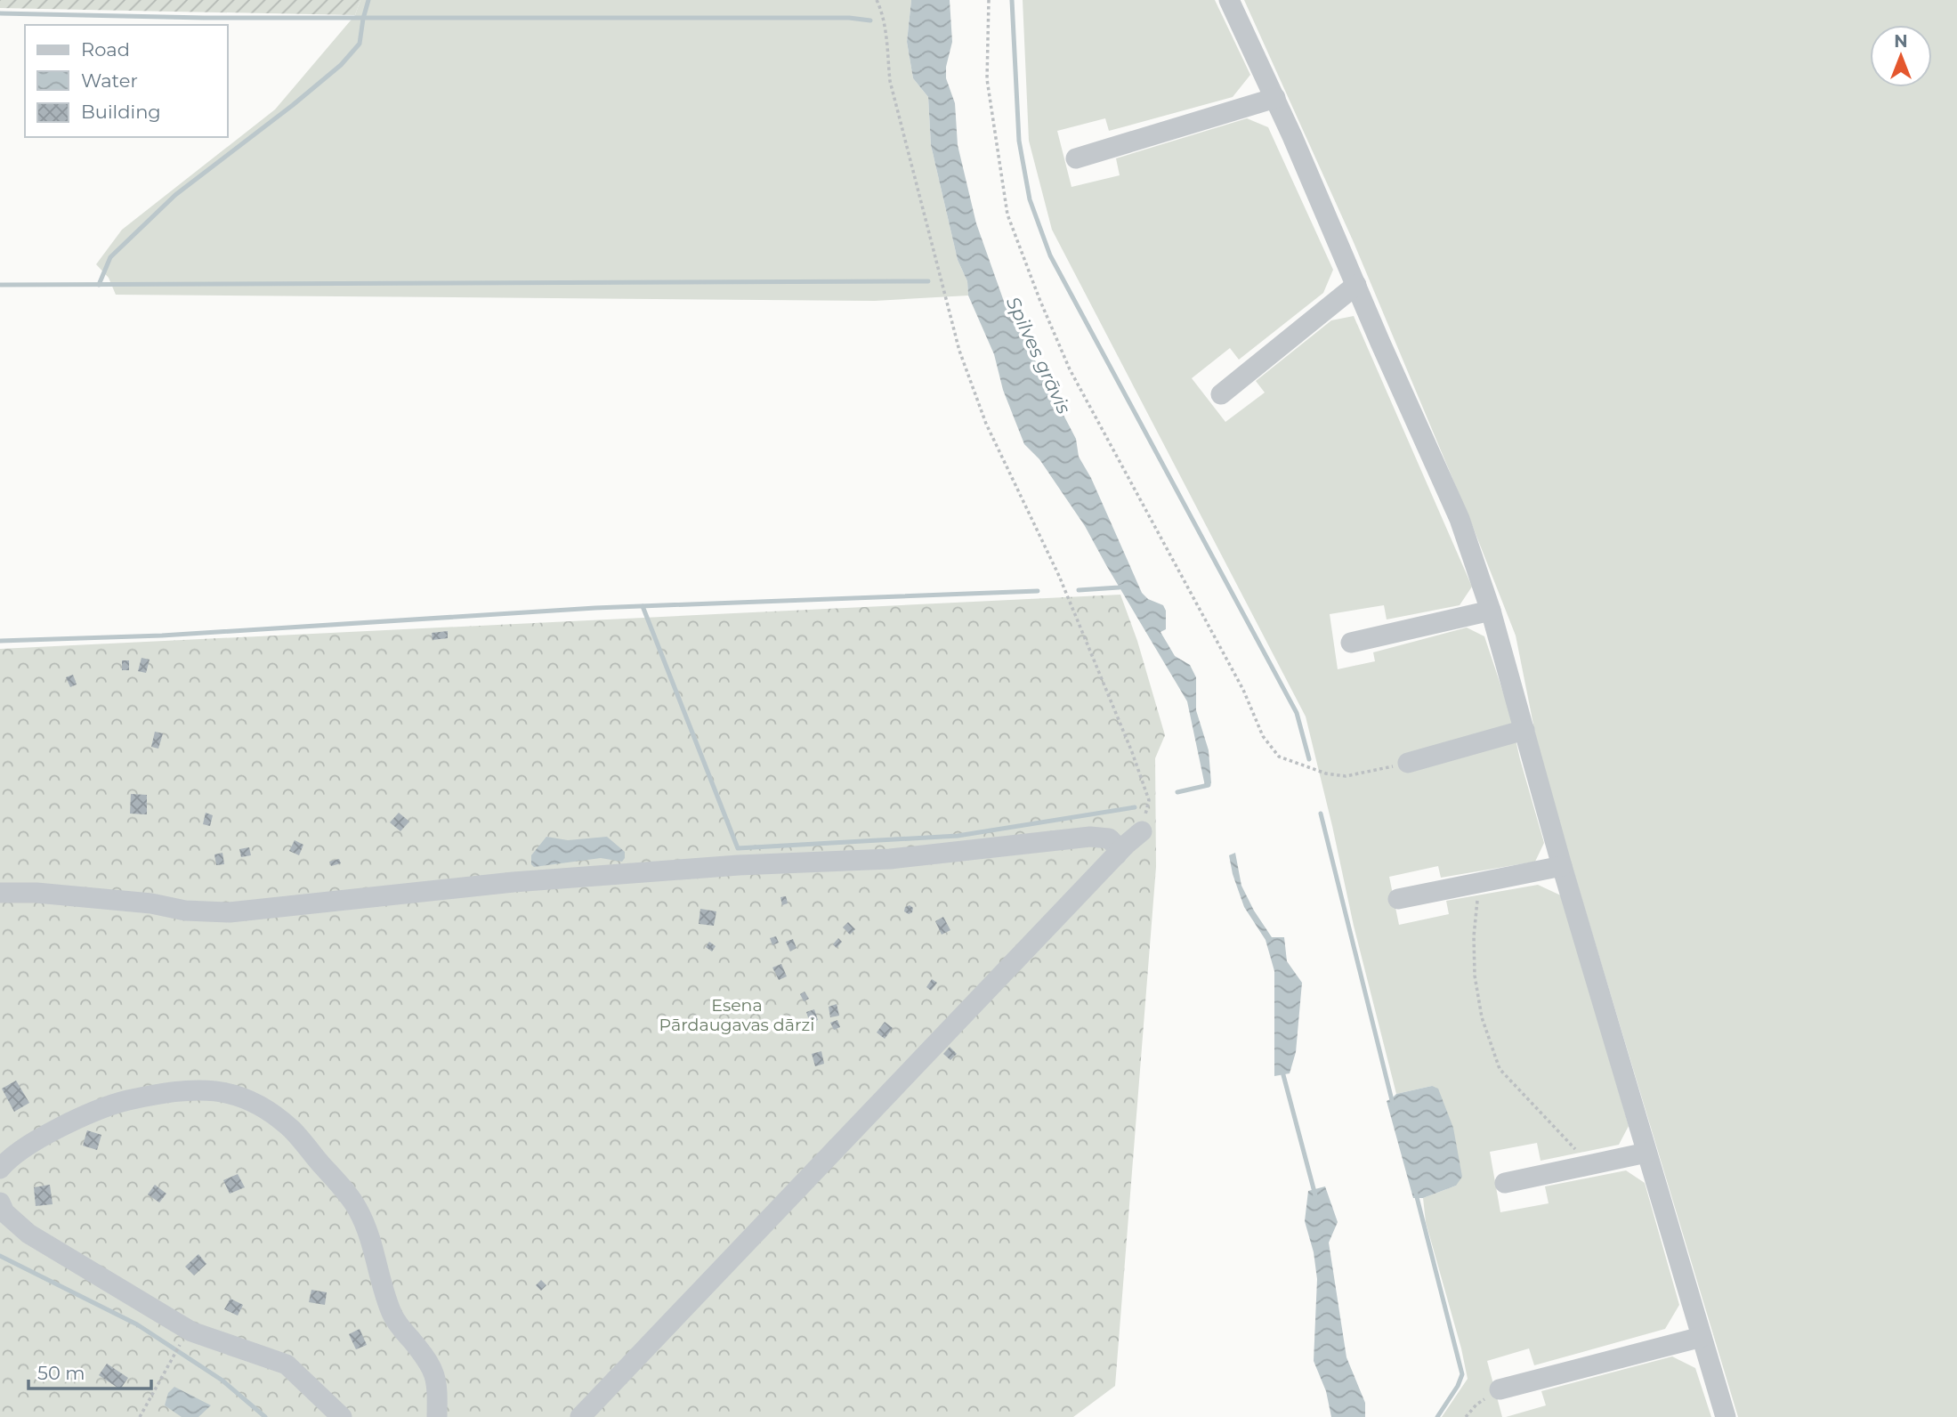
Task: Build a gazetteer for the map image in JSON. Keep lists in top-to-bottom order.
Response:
{
  "water": ["Spilves grāvis"],
  "parks": ["Esena Pārdaugavas dārzi"],
  "legend": ["Road", "Water", "Building"],
  "scale_bar": "50 m",
  "north": "top"
}
